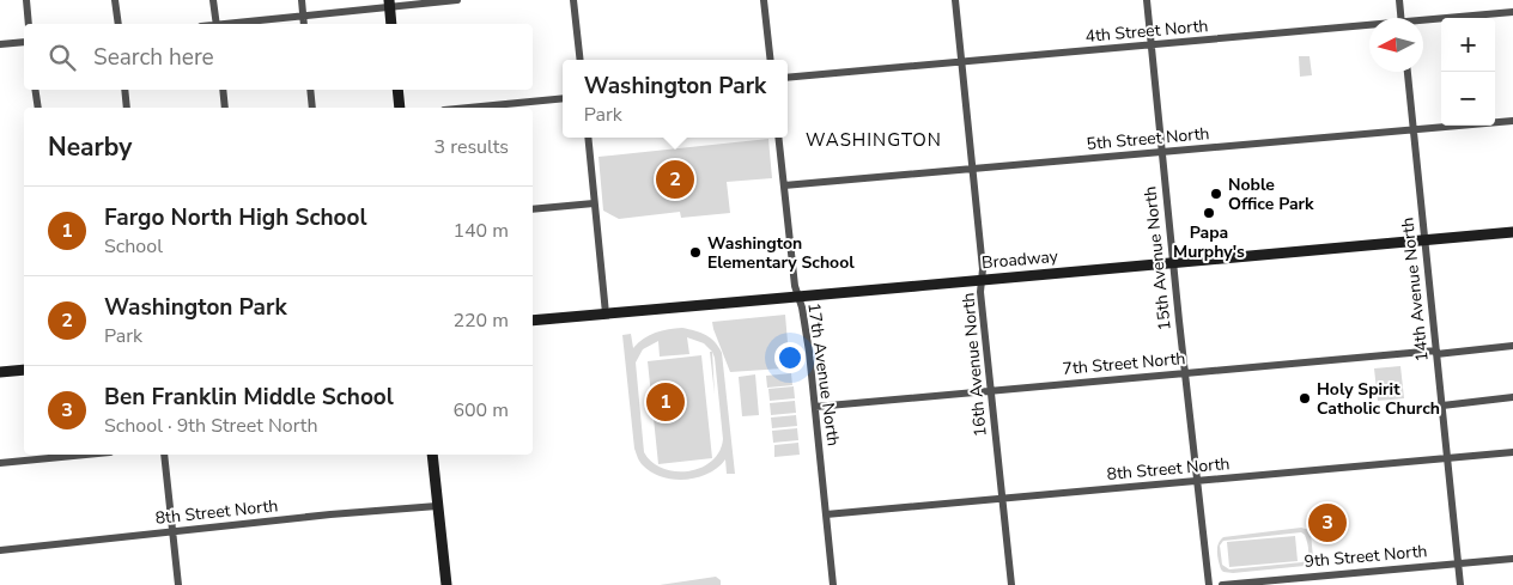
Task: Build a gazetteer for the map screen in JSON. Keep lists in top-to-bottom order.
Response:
{
  "streets": {
    "street": [
      "4th Street North",
      "5th Street North",
      "15th Avenue North",
      "Broadway",
      "14th Avenue North",
      "7th Street North",
      "16th Avenue North",
      "17th Avenue North",
      "8th Street North",
      "9th Street North"
    ]
  },
  "crossings": [
    ["4th Street North", "15th Avenue North"],
    ["4th Street North", "16th Avenue North"],
    ["5th Street North", "15th Avenue North"],
    ["5th Street North", "14th Avenue North"],
    ["5th Street North", "16th Avenue North"],
    ["5th Street North", "17th Avenue North"],
    ["15th Avenue North", "Broadway"],
    ["15th Avenue North", "7th Street North"],
    ["15th Avenue North", "8th Street North"],
    ["Broadway", "14th Avenue North"],
    ["Broadway", "16th Avenue North"],
    ["Broadway", "17th Avenue North"],
    ["14th Avenue North", "7th Street North"],
    ["14th Avenue North", "8th Street North"],
    ["14th Avenue North", "9th Street North"],
    ["7th Street North", "16th Avenue North"],
    ["7th Street North", "17th Avenue North"],
    ["16th Avenue North", "8th Street North"],
    ["17th Avenue North", "8th Street North"]
  ],
  "districts": ["WASHINGTON"],
  "places": [
    "Noble Office Park",
    "Papa Murphy's",
    "Washington Elementary School",
    "Holy Spirit Catholic Church"
  ],
  "north": "left",
  "page": {
    "map_buttons": ["+", "−"],
    "search": "Search here",
    "popup": ["Washington Park", "Park"],
    "heading": ["Nearby", "3 results"],
    "pins": ["2", "1", "3"],
    "list": [
      {
        "mark": "1",
        "name": "Fargo North High School",
        "note": "School",
        "value": "140 m"
      },
      {
        "mark": "2",
        "name": "Washington Park",
        "note": "Park",
        "value": "220 m"
      },
      {
        "mark": "3",
        "name": "Ben Franklin Middle School",
        "note": "School · 9th Street North",
        "value": "600 m"
      }
    ]
  }
}
